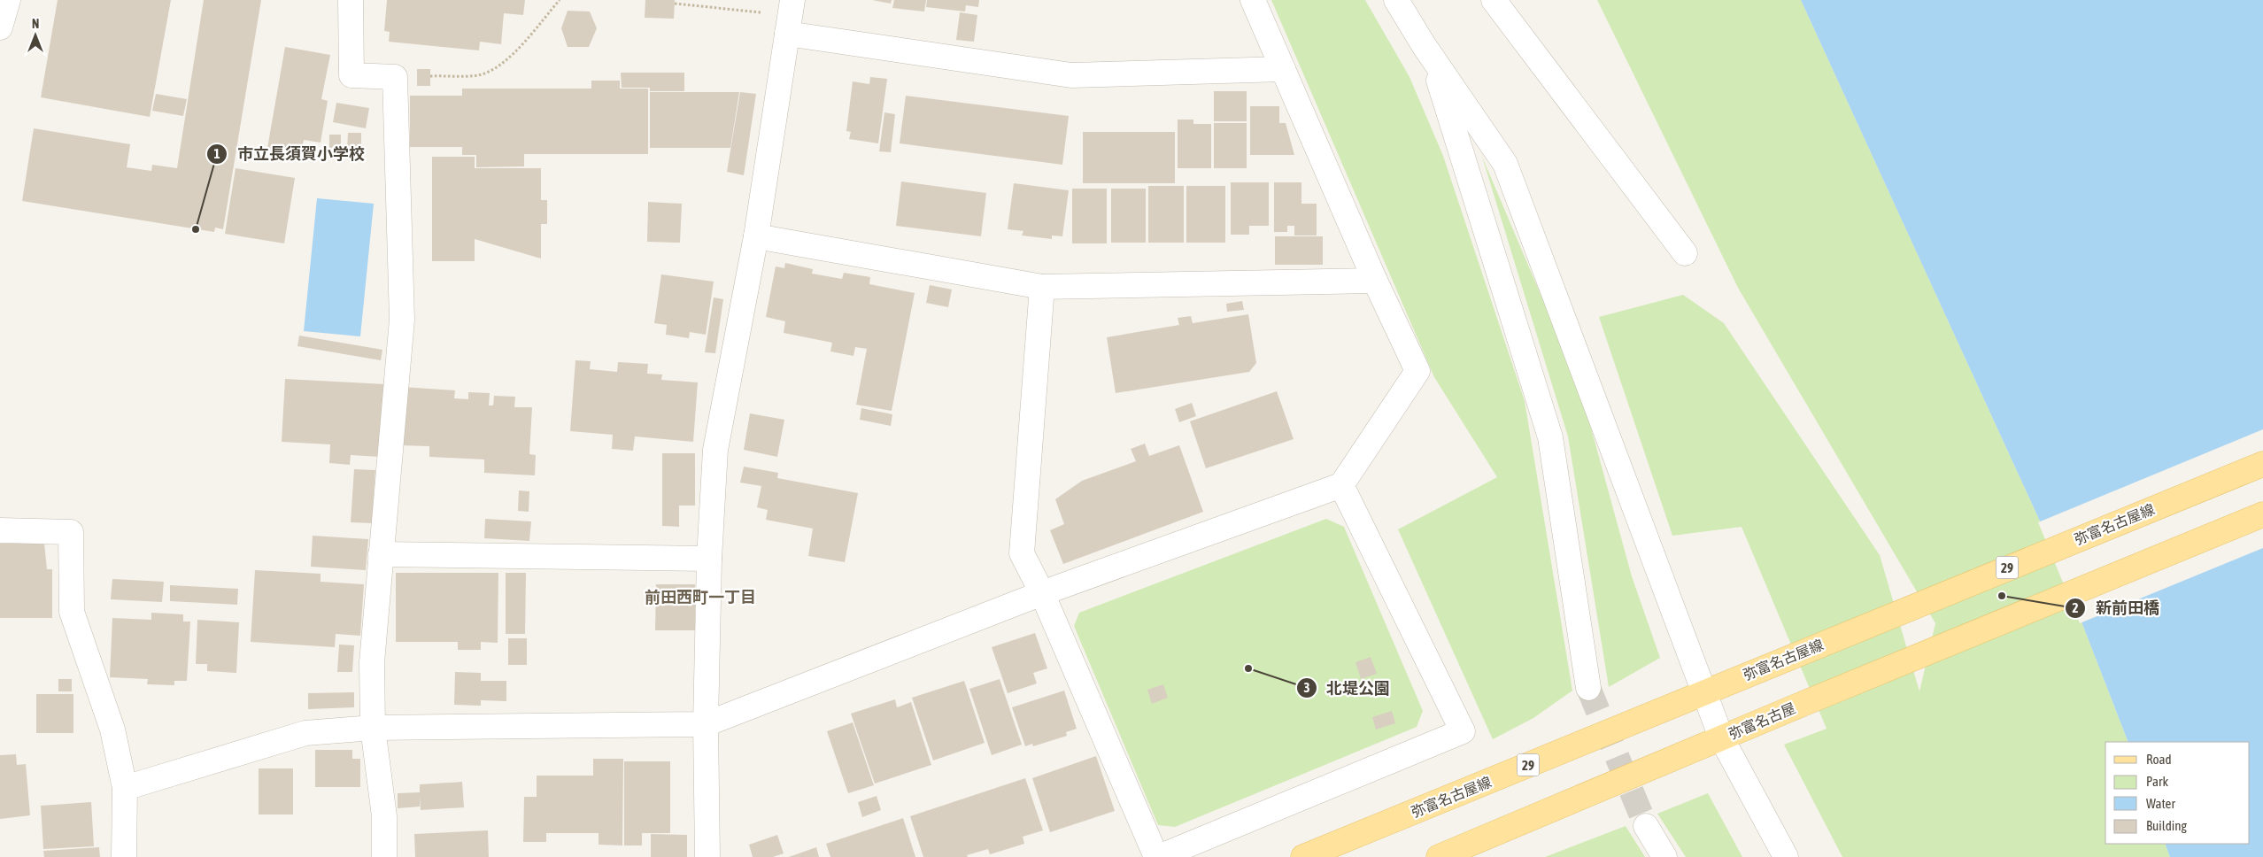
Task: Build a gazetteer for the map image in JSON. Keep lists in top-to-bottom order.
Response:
{
  "streets": {
    "main road": ["弥富名古屋線", "29", "弥富名古屋"]
  },
  "districts": ["前田西町一丁目"],
  "places": ["市立長須賀小学校", "新前田橋", "北堤公園"],
  "legend": [
    "Road",
    "Park",
    "Water",
    "Building"
  ],
  "north": "top"
}
